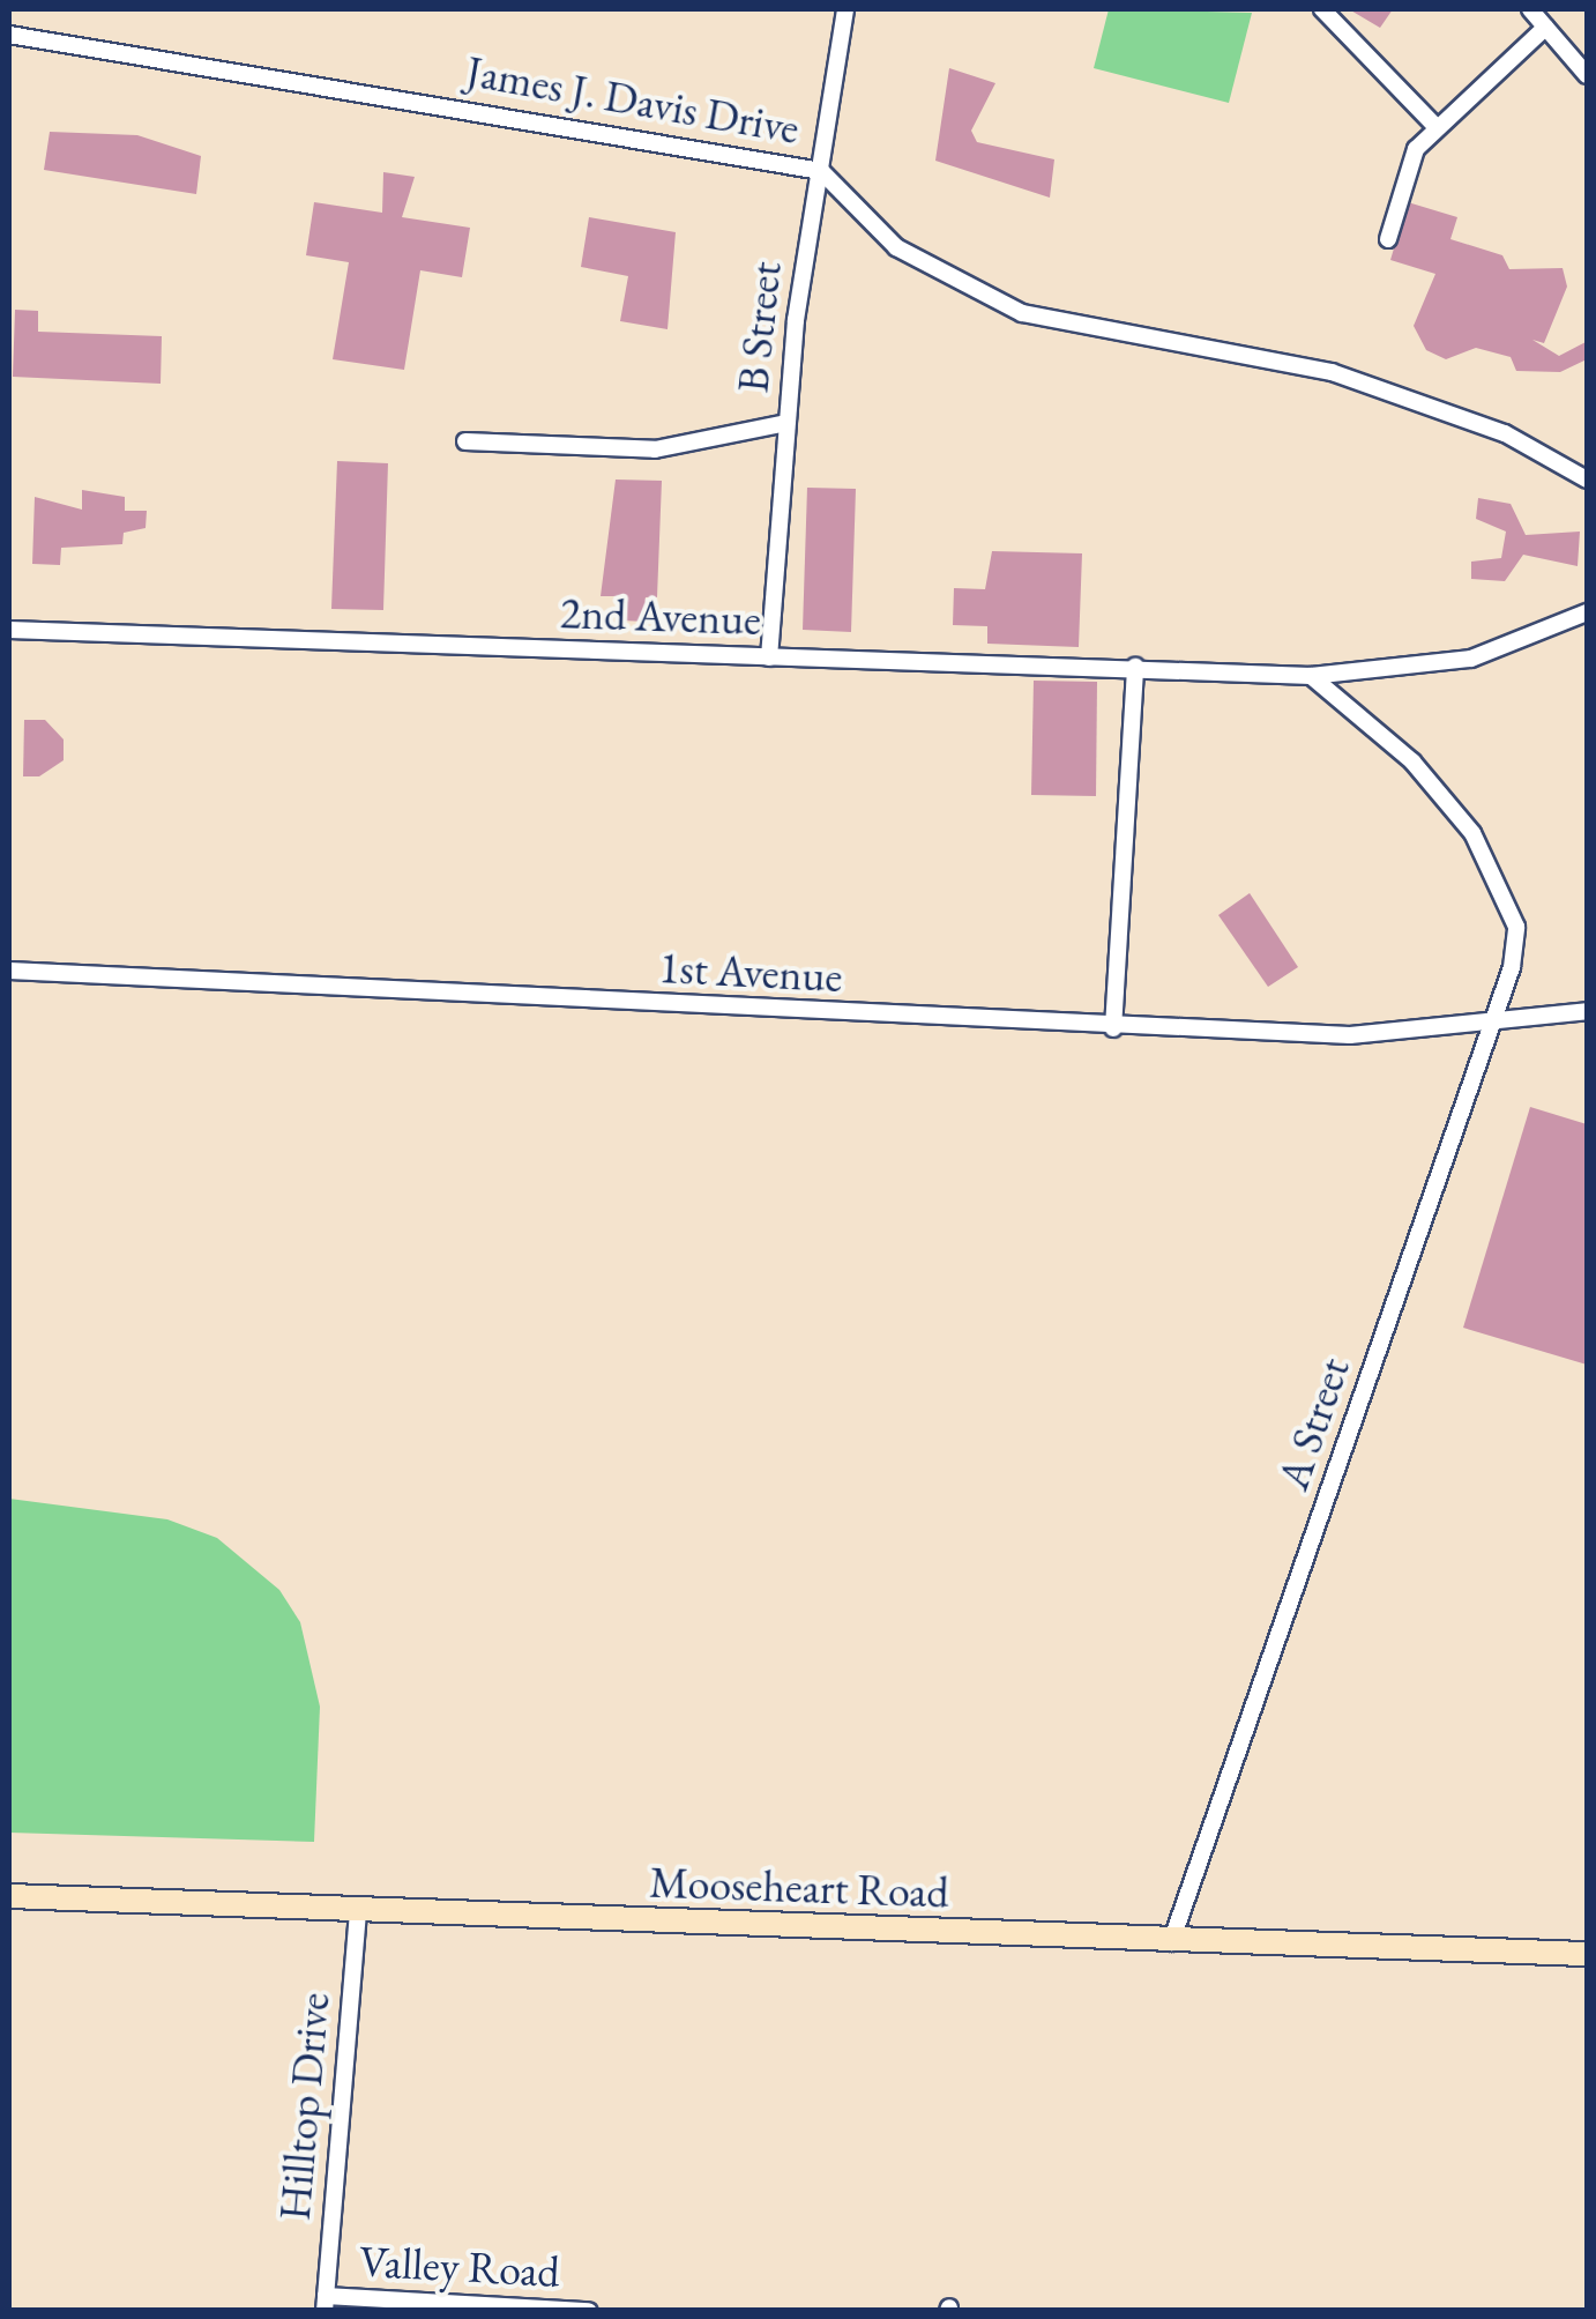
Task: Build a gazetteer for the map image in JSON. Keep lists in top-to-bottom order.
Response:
{
  "streets": {
    "main road": ["Mooseheart Road"],
    "street": [
      "James J. Davis Drive",
      "B Street",
      "2nd Avenue",
      "1st Avenue",
      "A Street",
      "Hilltop Drive",
      "Valley Road"
    ]
  },
  "crossings": [
    ["James J. Davis Drive", "B Street"],
    ["B Street", "2nd Avenue"],
    ["2nd Avenue", "A Street"],
    ["1st Avenue", "A Street"],
    ["A Street", "Mooseheart Road"],
    ["Mooseheart Road", "Hilltop Drive"],
    ["Hilltop Drive", "Valley Road"]
  ]
}
